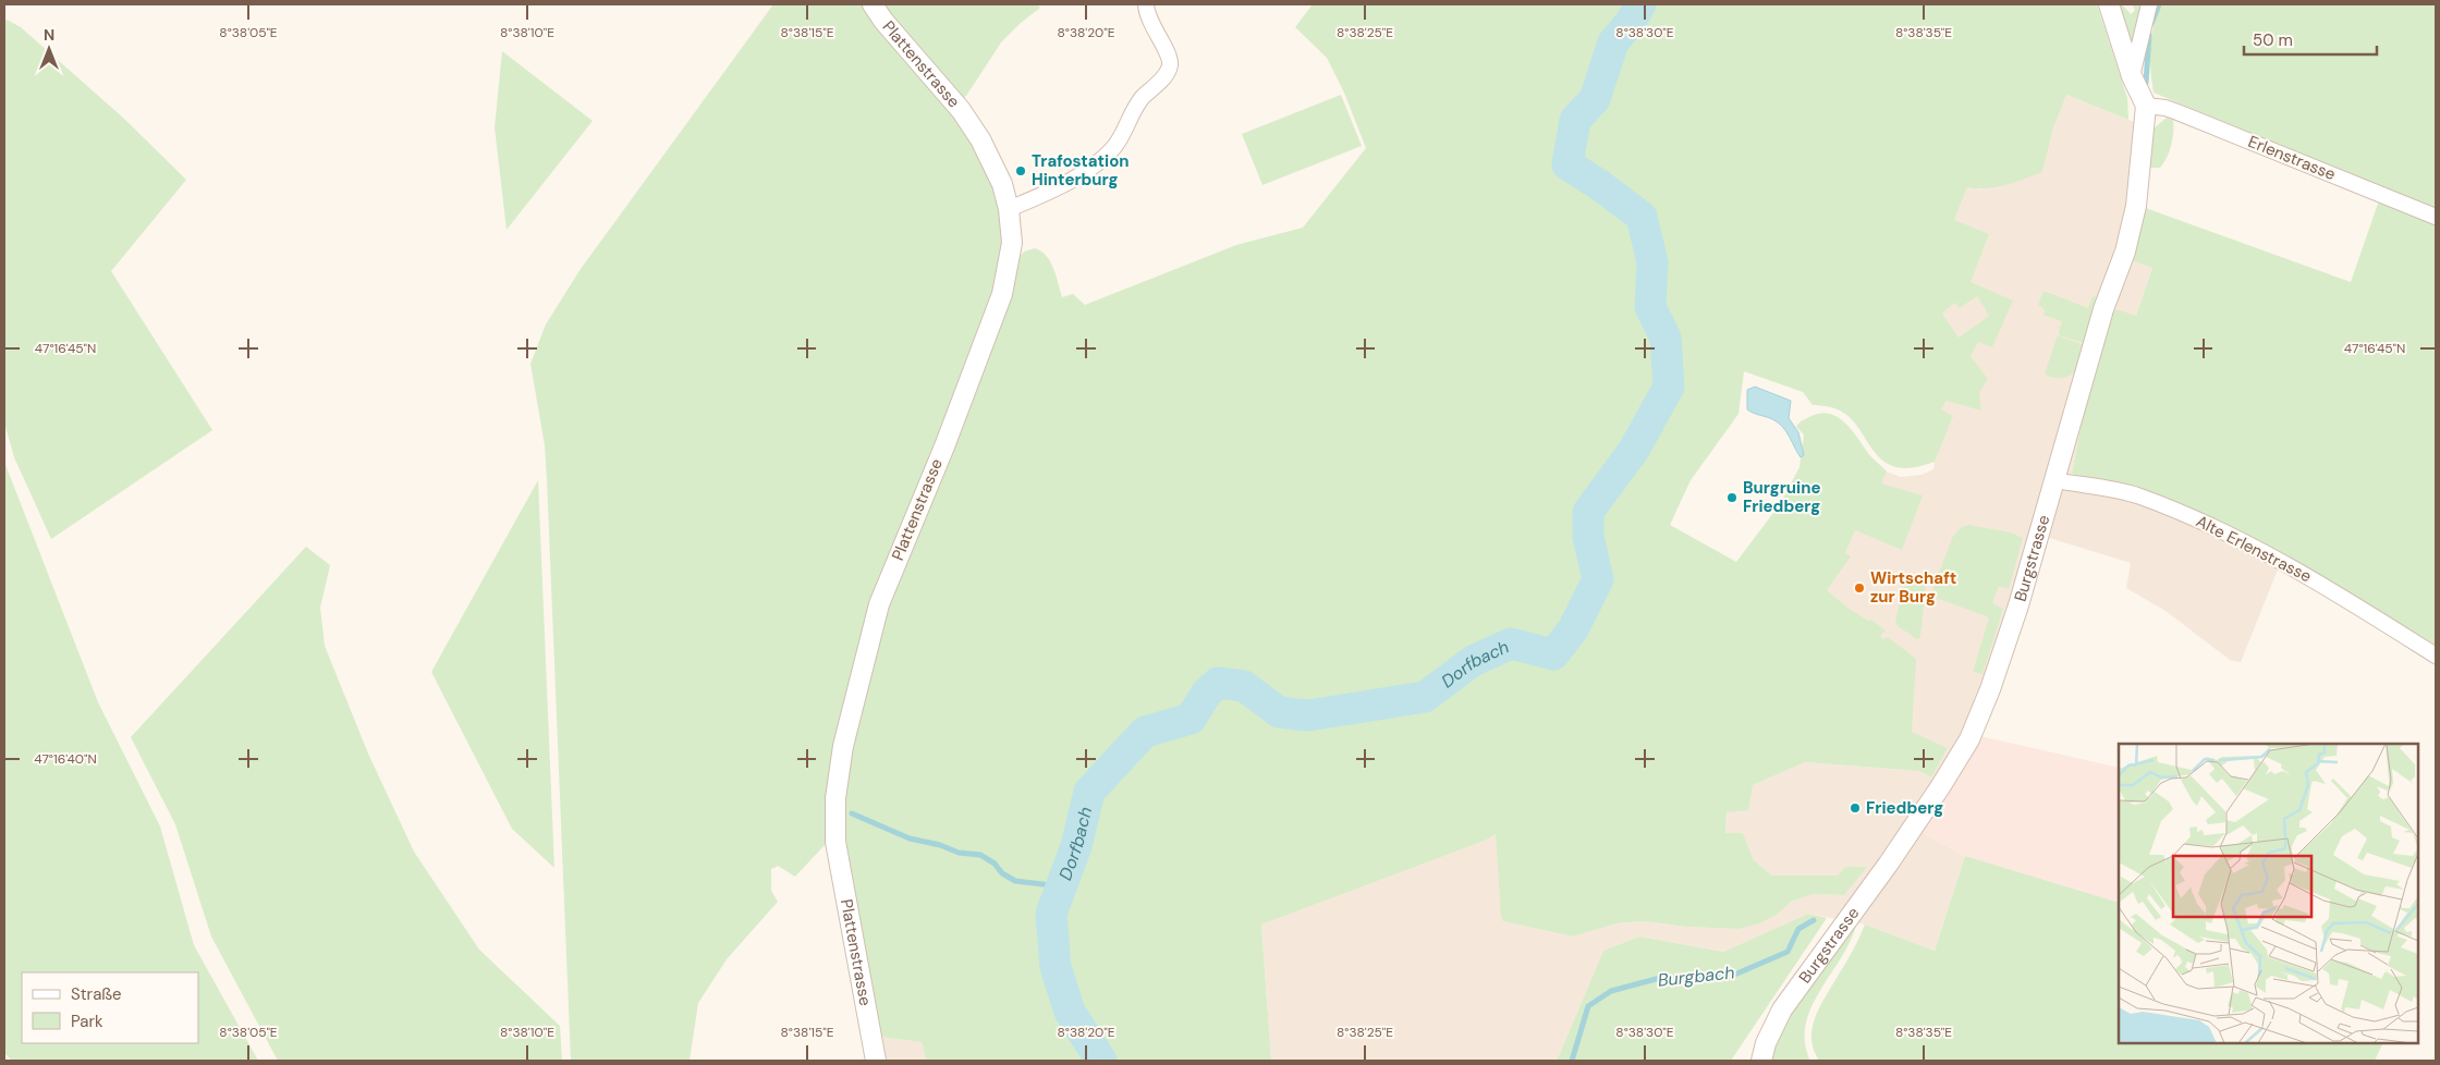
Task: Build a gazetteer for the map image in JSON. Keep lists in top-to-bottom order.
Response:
{
  "streets": {
    "street": [
      "Plattenstrasse",
      "Erlenstrasse",
      "Alte Erlenstrasse",
      "Burgstrasse"
    ]
  },
  "crossings": [
    ["Erlenstrasse", "Burgstrasse"],
    ["Alte Erlenstrasse", "Burgstrasse"]
  ],
  "water": ["Dorfbach", "Burgbach"],
  "places": [
    "Trafostation Hinterburg",
    "Burgruine Friedberg",
    "Wirtschaft zur Burg",
    "Friedberg"
  ],
  "legend": ["Straße", "Park"],
  "scale_bar": "50 m",
  "north": "top",
  "coordinates": [
    "8°38'05\"E",
    "8°38'10\"E",
    "8°38'15\"E",
    "8°38'20\"E",
    "8°38'25\"E",
    "8°38'30\"E",
    "8°38'35\"E",
    "47°16'45\"N",
    "47°16'40\"N"
  ]
}
